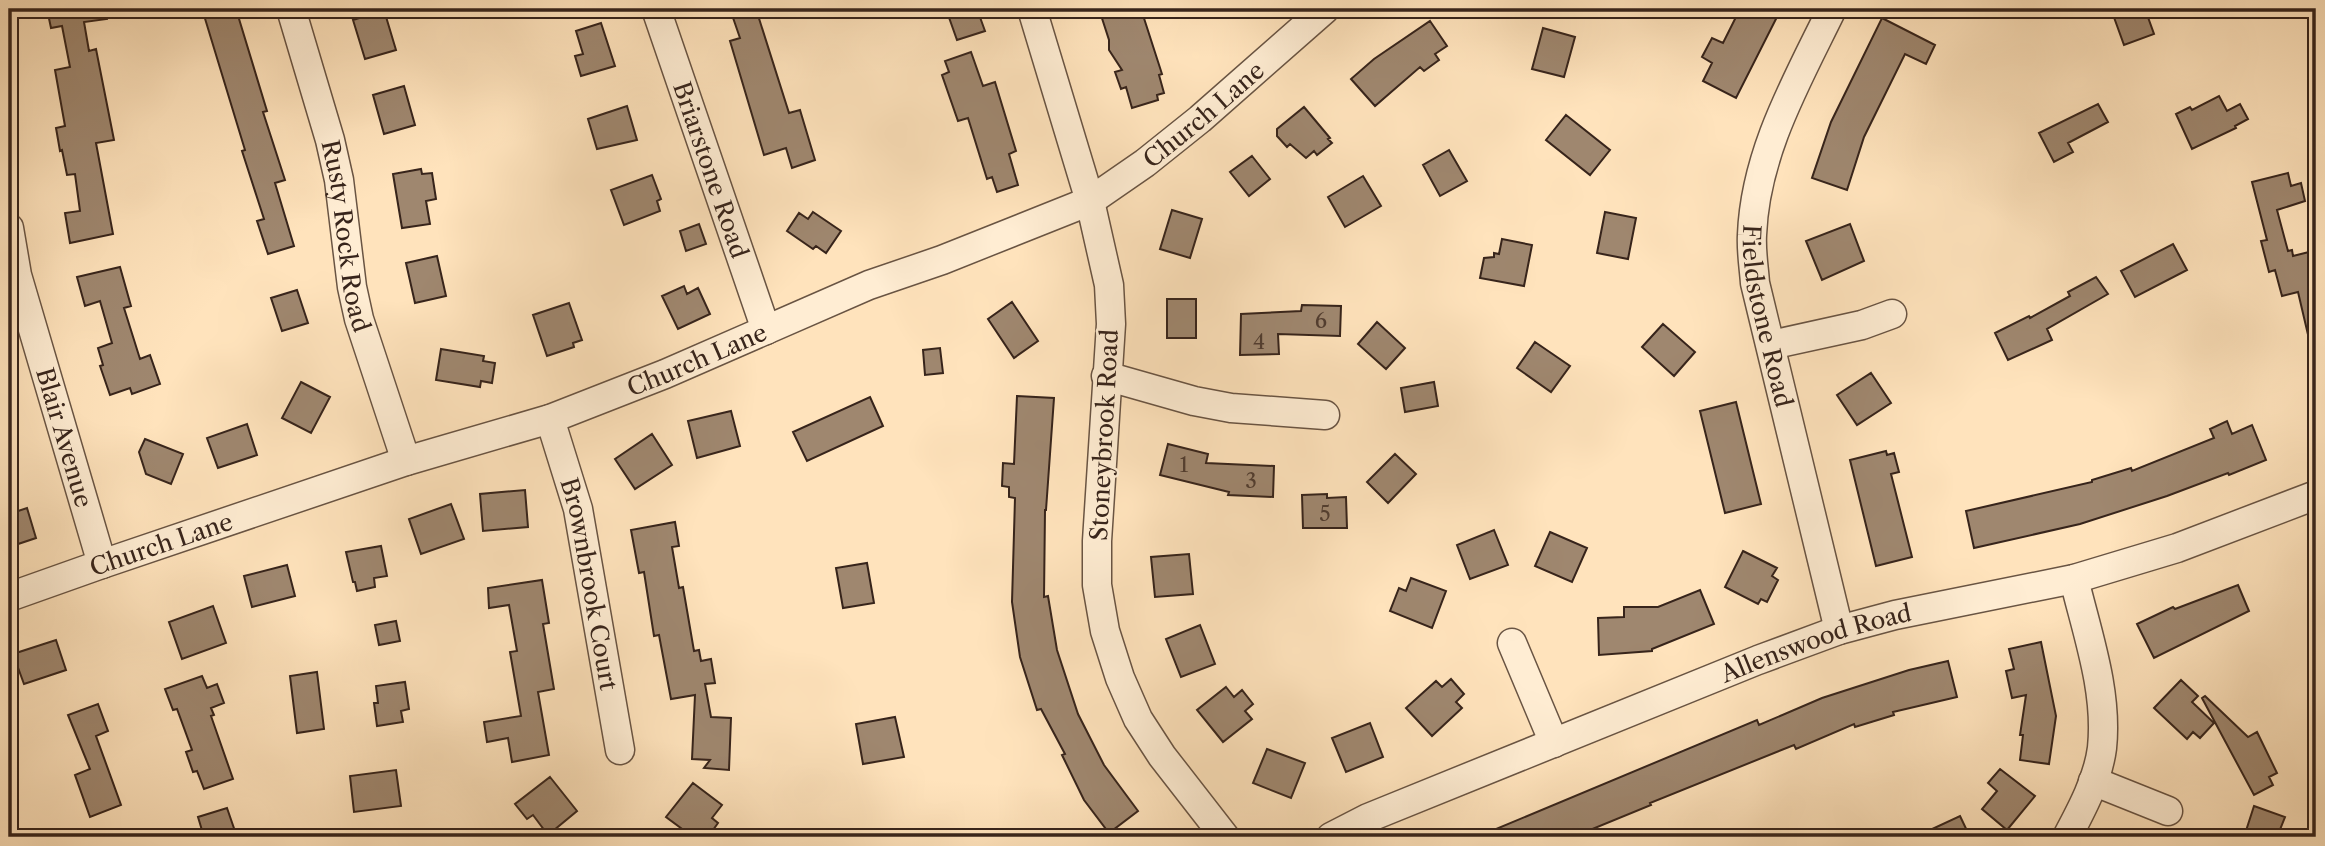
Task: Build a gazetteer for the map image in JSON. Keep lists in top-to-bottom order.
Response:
{
  "streets": {
    "street": [
      "Church Lane",
      "Briarstone Road",
      "Rusty Rock Road",
      "Fieldstone Road",
      "Stoneybrook Road",
      "Blair Avenue",
      "Brownbrook Court",
      "Allenswood Road"
    ]
  },
  "crossings": [
    ["Church Lane", "Briarstone Road"],
    ["Church Lane", "Rusty Rock Road"],
    ["Church Lane", "Stoneybrook Road"],
    ["Church Lane", "Blair Avenue"],
    ["Church Lane", "Brownbrook Court"],
    ["Fieldstone Road", "Allenswood Road"]
  ],
  "house_numbers": [
    "6",
    "4",
    "1",
    "3",
    "5"
  ]
}
